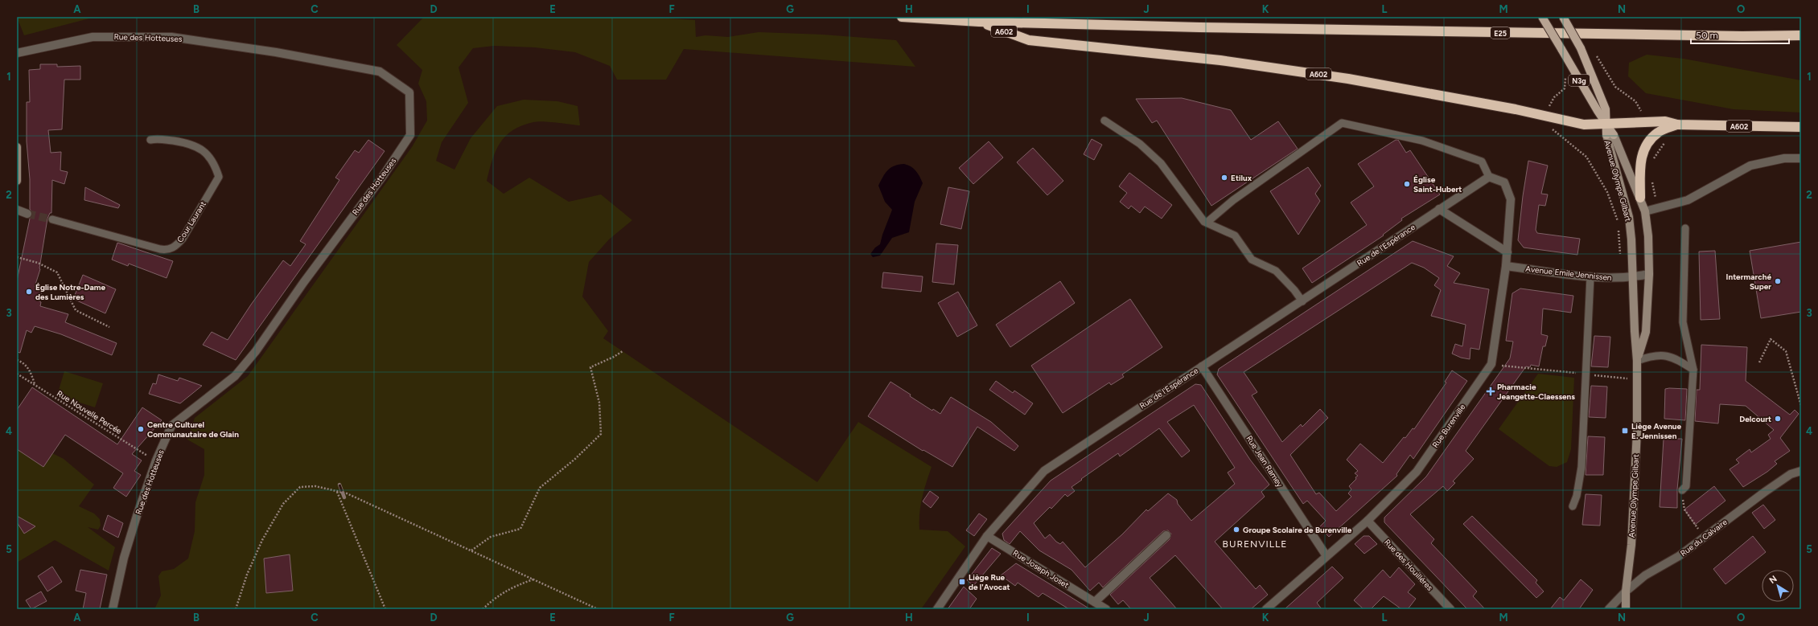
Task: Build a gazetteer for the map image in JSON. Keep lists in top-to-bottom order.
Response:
{
  "streets": {
    "highway": ["A602", "E25"],
    "main road": ["N3g"],
    "street": [
      "Rue des Hotteuses",
      "Avenue Olympe Gilbart",
      "Rue de l'Espérance",
      "Avenue Emile Jennissen",
      "Rue Burenville",
      "Rue Jean Ramey",
      "Rue du Calvaire",
      "Rue des Houilléres",
      "Rue Joseph Joset"
    ],
    "lane": ["Cour Laurant"],
    "path": ["Rue Nouvelle Percée"]
  },
  "crossings": [
    ["A602", "E25"],
    ["A602", "Avenue Olympe Gilbart"],
    ["Rue des Hotteuses", "Rue Nouvelle Percée"],
    ["Avenue Olympe Gilbart", "Avenue Emile Jennissen"],
    ["Avenue Olympe Gilbart", "Rue du Calvaire"],
    ["Rue de l'Espérance", "Rue Burenville"],
    ["Rue de l'Espérance", "Rue Jean Ramey"],
    ["Rue de l'Espérance", "Rue Joseph Joset"],
    ["Avenue Emile Jennissen", "Rue Burenville"],
    ["Rue Burenville", "Rue Jean Ramey"],
    ["Rue Burenville", "Rue des Houilléres"]
  ],
  "districts": ["BURENVILLE"],
  "places": {
    "other": [
      "Etilux",
      "Église Saint-Hubert",
      "Intermarché Super",
      "Église Notre-Dame des Lumières",
      "Delcourt",
      "Centre Culturel Communautaire de Glain",
      "Groupe Scolaire de Burenville"
    ],
    "health": ["Pharmacie Jeangette-Claessens"],
    "transit": ["Liège Avenue E. Jennissen", "Liège Rue de l'Avocat"]
  },
  "scale_bar": "50 m",
  "north": "top left",
  "grid": {
    "columns": [
      "A",
      "B",
      "C",
      "D",
      "E",
      "F",
      "G",
      "H",
      "I",
      "J",
      "K",
      "L",
      "M",
      "N",
      "O"
    ],
    "rows": [
      "1",
      "2",
      "3",
      "4",
      "5"
    ]
  }
}
